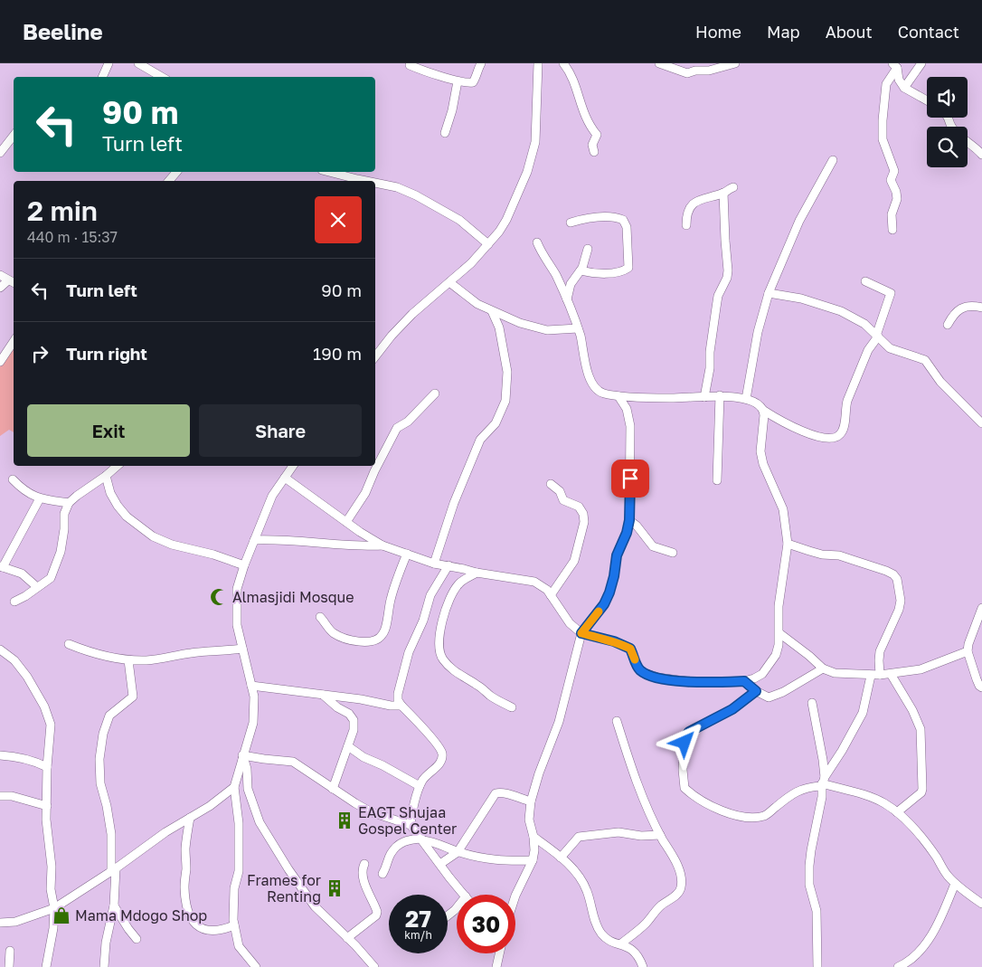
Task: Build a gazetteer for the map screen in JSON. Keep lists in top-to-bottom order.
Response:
{
  "places": {
    "mosque": ["Almasjidi Mosque"],
    "building": ["EAGT Shujaa Gospel Center", "Frames for Renting"],
    "shop": ["Mama Mdogo Shop"]
  },
  "page": {
    "header": "Beeline",
    "nav": [
      "Home",
      "Map",
      "About",
      "Contact"
    ],
    "turn": ["90 m", "Turn left"],
    "heading": ["2 min", "440 m · 15:37"],
    "list": [
      {
        "name": "Turn left",
        "value": "90 m"
      },
      {
        "name": "Turn right",
        "value": "190 m"
      }
    ],
    "buttons": ["Exit", "Share"],
    "speed": "27 km/h",
    "limit": "30"
  }
}
